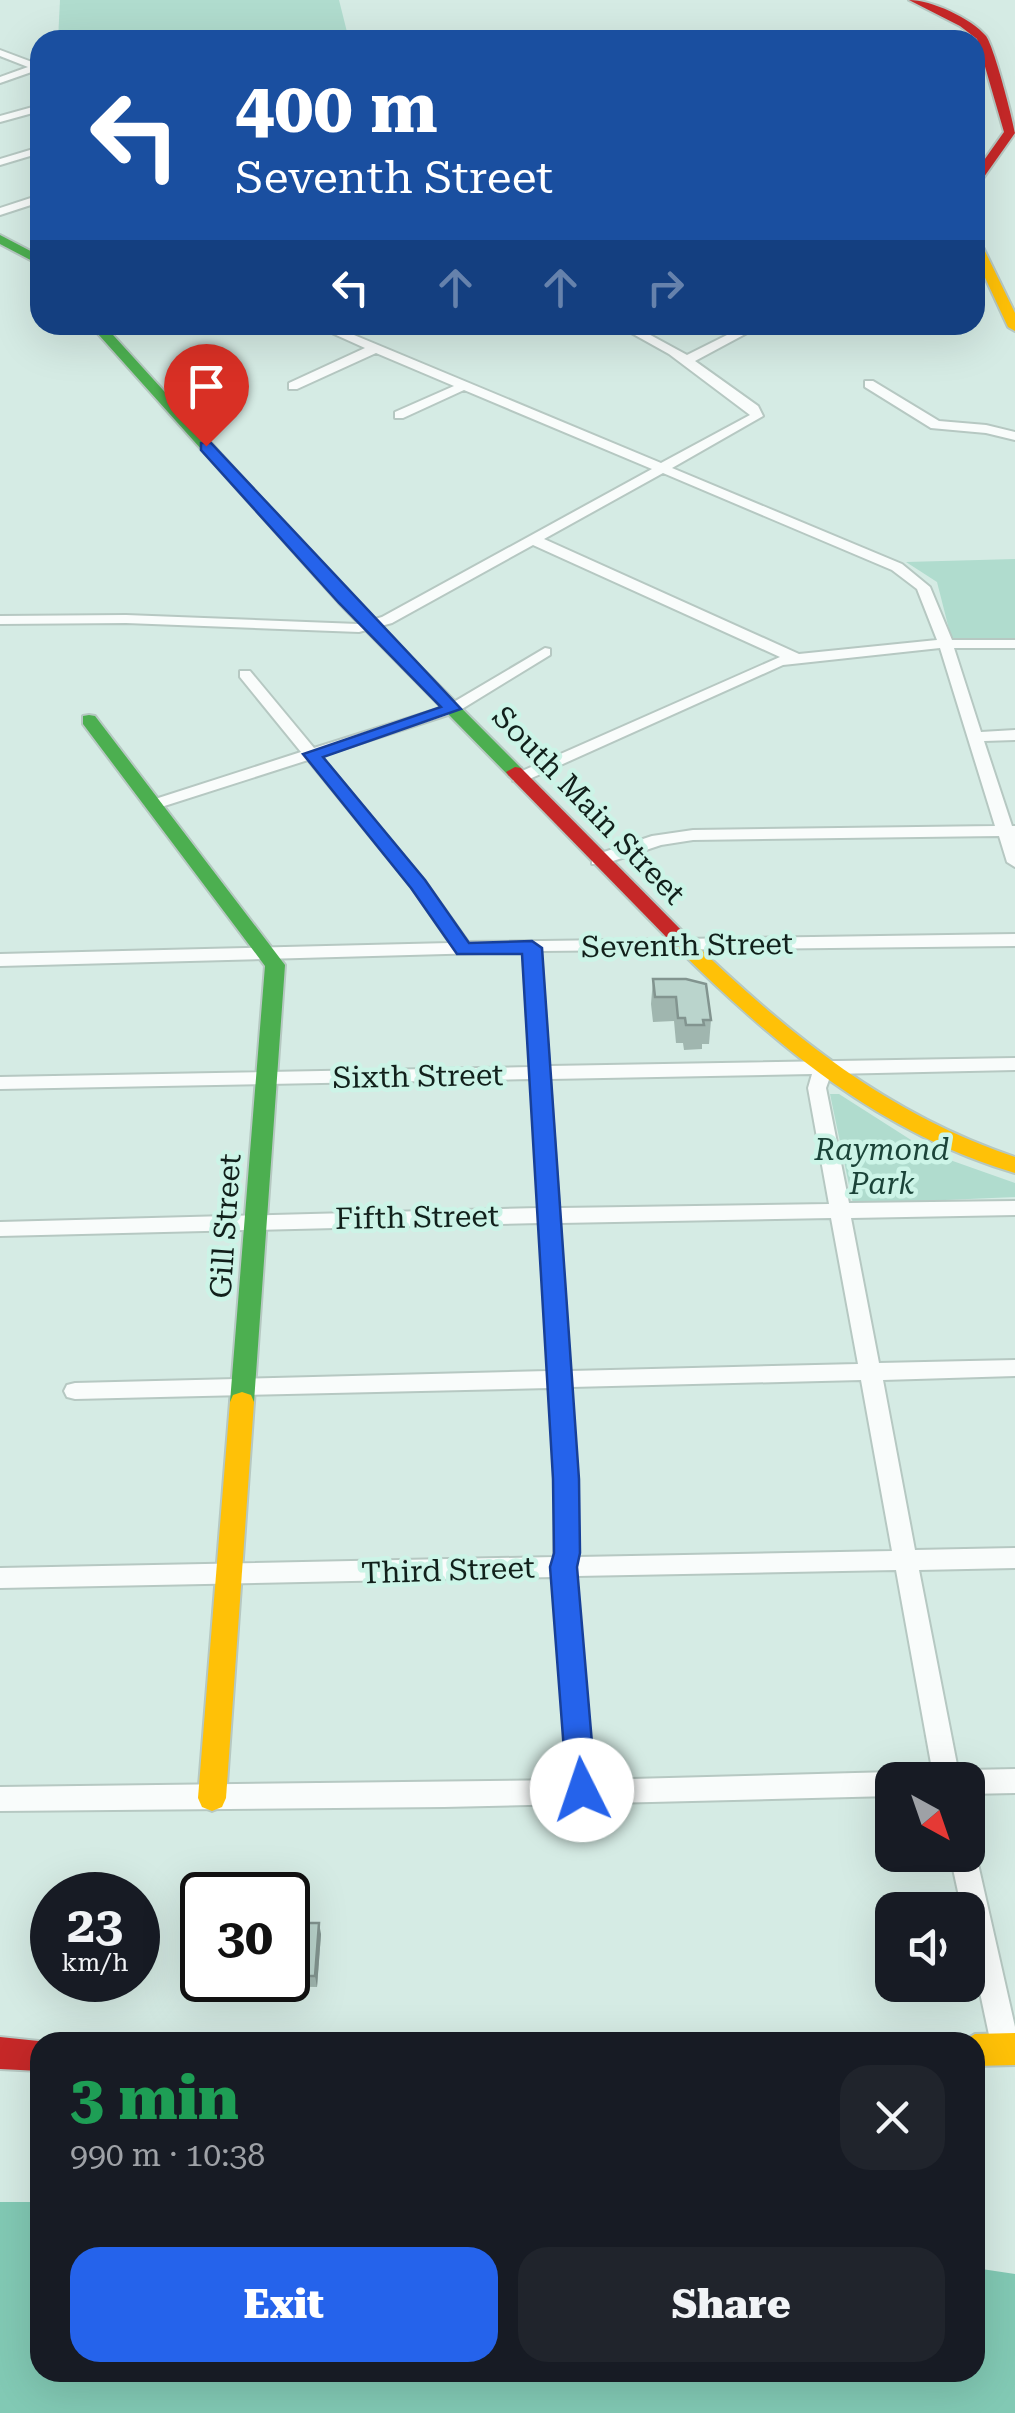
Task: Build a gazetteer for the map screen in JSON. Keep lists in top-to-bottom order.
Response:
{
  "streets": {
    "street": [
      "South Main Street",
      "Seventh Street",
      "Sixth Street",
      "Fifth Street",
      "Gill Street",
      "Third Street"
    ]
  },
  "crossings": [
    ["South Main Street", "Seventh Street"],
    ["South Main Street", "Sixth Street"],
    ["Seventh Street", "Gill Street"],
    ["Sixth Street", "Gill Street"],
    ["Fifth Street", "Gill Street"],
    ["Gill Street", "Third Street"]
  ],
  "parks": ["Raymond Park"],
  "north": "bottom right",
  "page": {
    "turn": ["400 m", "Seventh Street"],
    "speed": "23 km/h",
    "limit": "30",
    "heading": ["3 min", "990 m · 10:38"],
    "buttons": ["Exit", "Share"]
  }
}
